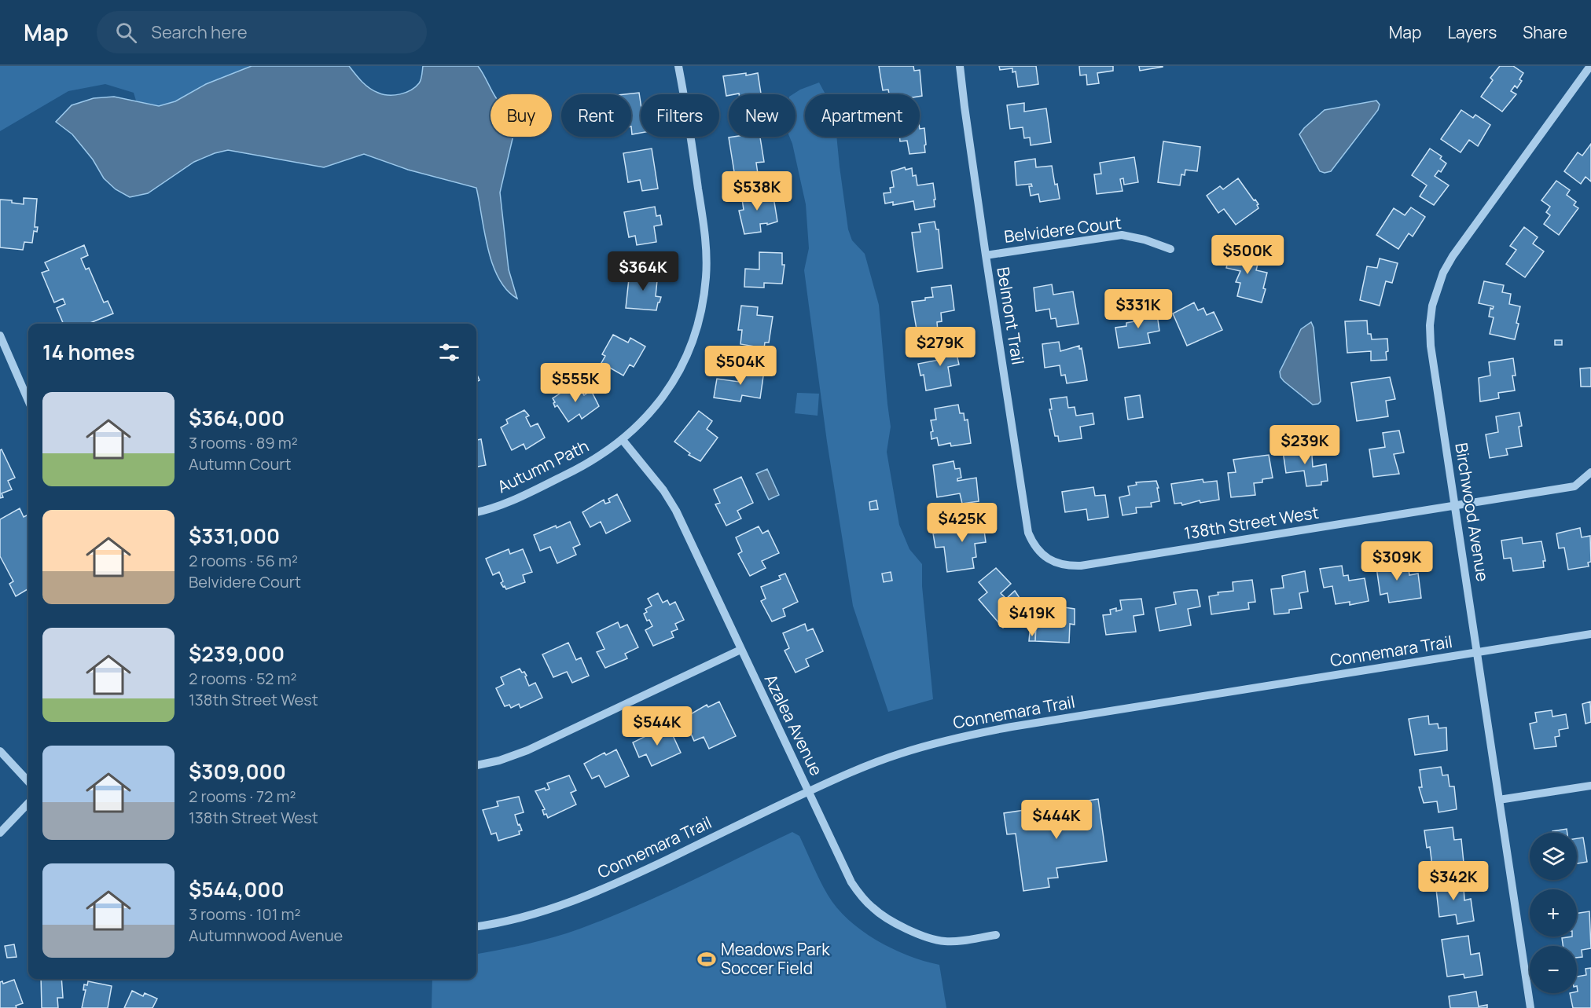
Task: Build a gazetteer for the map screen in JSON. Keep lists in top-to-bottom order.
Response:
{
  "streets": {
    "street": [
      "Belvidere Court",
      "Belmont Trail",
      "Autumn Path",
      "Birchwood Avenue",
      "138th Street West",
      "Connemara Trail",
      "Azalea Avenue"
    ]
  },
  "crossings": [
    ["Belvidere Court", "Belmont Trail"],
    ["Belmont Trail", "138th Street West"],
    ["Autumn Path", "Azalea Avenue"],
    ["Birchwood Avenue", "138th Street West"],
    ["Birchwood Avenue", "Connemara Trail"],
    ["Connemara Trail", "Azalea Avenue"]
  ],
  "places": {
    "sports": ["Meadows Park Soccer Field"]
  },
  "page": {
    "header": "Map",
    "search": "Search here",
    "nav": ["Map", "Layers", "Share"],
    "chip": [
      "Buy",
      "Rent",
      "Filters",
      "New",
      "Apartment"
    ],
    "price": [
      "$538K",
      "$500K",
      "$364K",
      "$331K",
      "$279K",
      "$504K",
      "$555K",
      "$239K",
      "$425K",
      "$309K",
      "$419K",
      "$544K",
      "$444K",
      "$342K"
    ],
    "heading": "14 homes",
    "list": [
      {
        "name": "$364,000",
        "note": "3 rooms · 89 m² · Autumn Court"
      },
      {
        "name": "$331,000",
        "note": "2 rooms · 56 m² · Belvidere Court"
      },
      {
        "name": "$239,000",
        "note": "2 rooms · 52 m² · 138th Street West"
      },
      {
        "name": "$309,000",
        "note": "2 rooms · 72 m² · 138th Street West"
      },
      {
        "name": "$544,000",
        "note": "3 rooms · 101 m² · Autumnwood Avenue"
      }
    ],
    "map_buttons": ["+", "−"]
  }
}
